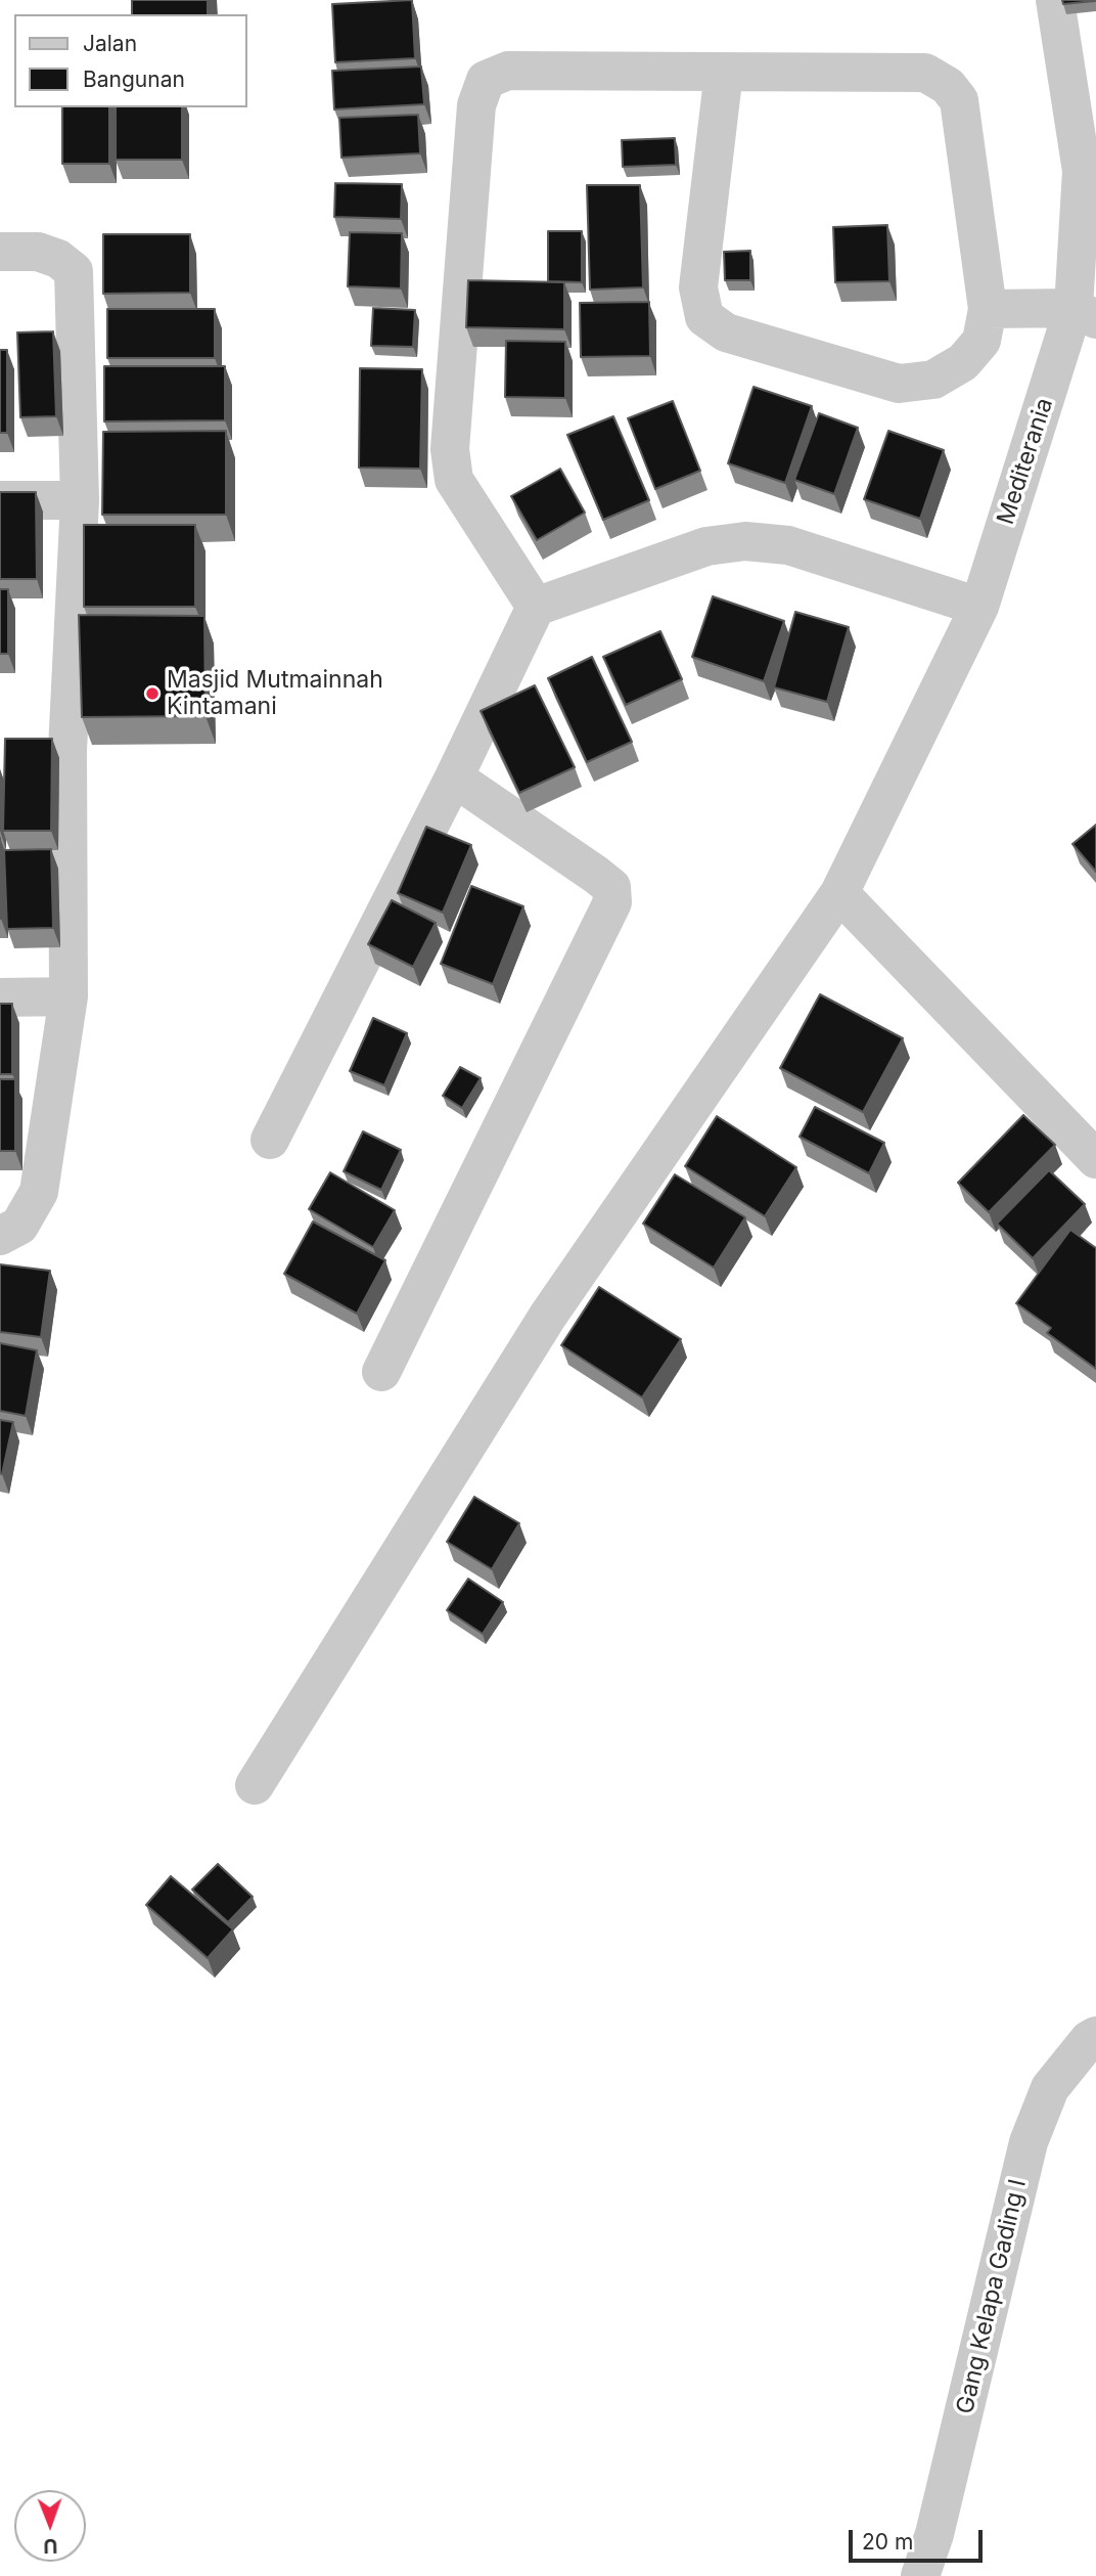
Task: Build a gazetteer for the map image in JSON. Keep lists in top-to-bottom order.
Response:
{
  "streets": {
    "street": ["Mediterania", "Gang Kelapa Gading I"]
  },
  "places": ["Masjid Mutmainnah Kintamani"],
  "legend": ["Jalan", "Bangunan"],
  "scale_bar": "20 m",
  "north": "bottom"
}
